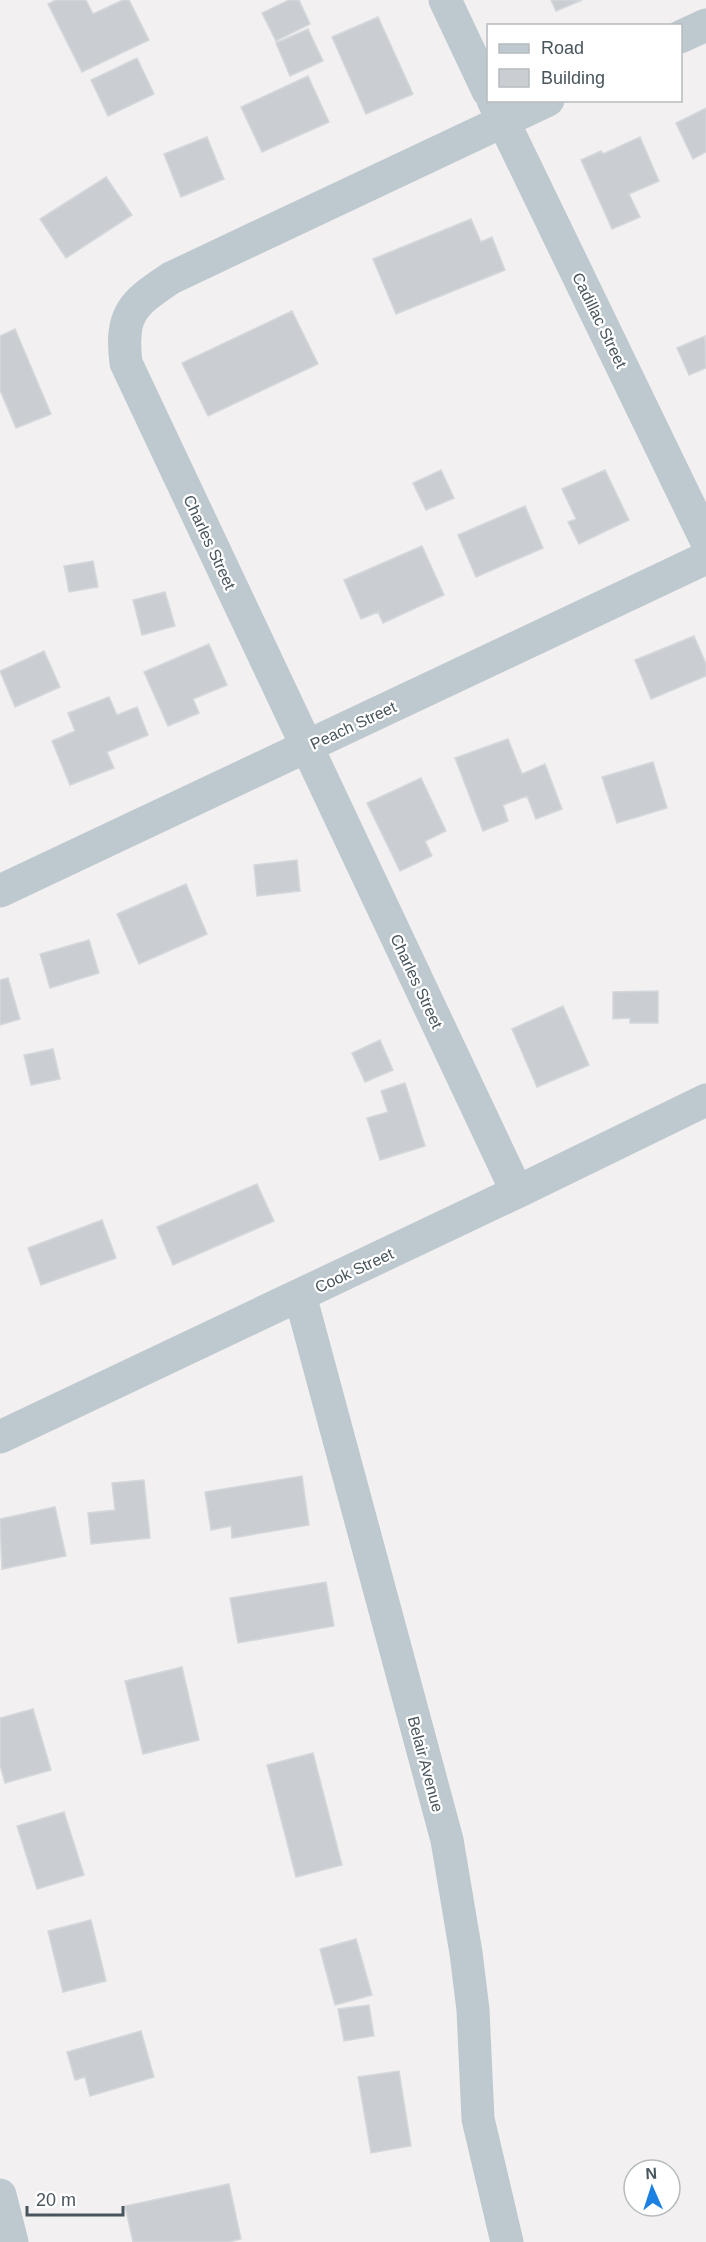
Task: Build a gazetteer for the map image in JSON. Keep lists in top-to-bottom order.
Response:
{
  "streets": {
    "street": [
      "Cadillac Street",
      "Charles Street",
      "Peach Street",
      "Cook Street",
      "Belair Avenue"
    ]
  },
  "crossings": [
    ["Cadillac Street", "Charles Street"],
    ["Charles Street", "Peach Street"],
    ["Charles Street", "Cook Street"],
    ["Cook Street", "Belair Avenue"]
  ],
  "legend": ["Road", "Building"],
  "scale_bar": "20 m",
  "north": "top"
}
